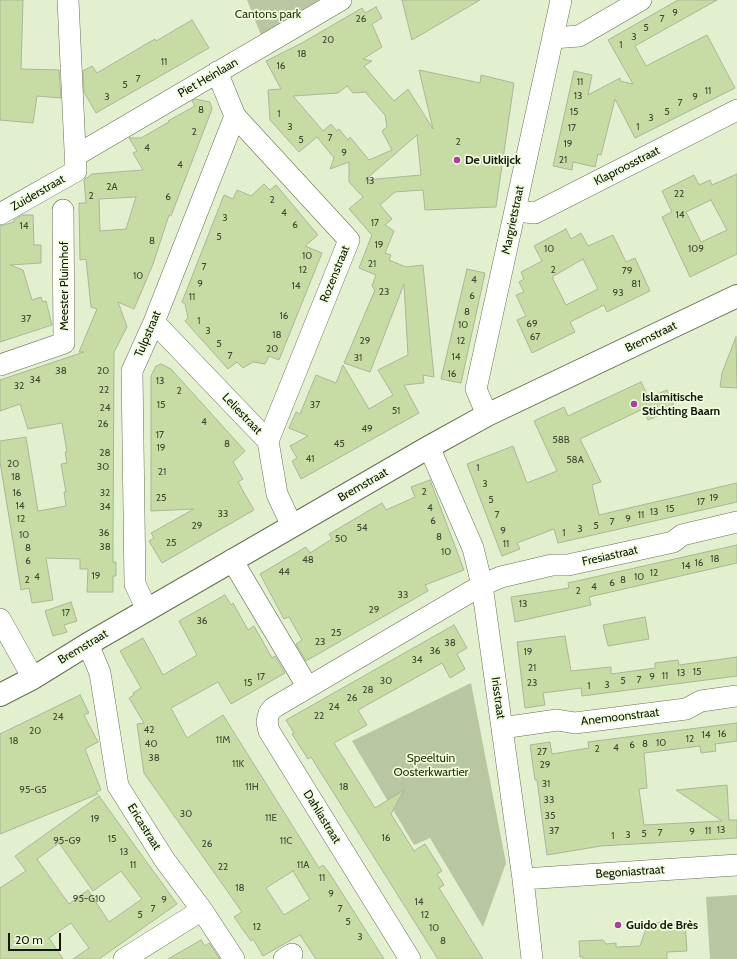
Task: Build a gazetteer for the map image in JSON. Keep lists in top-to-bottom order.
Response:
{
  "streets": {
    "street": [
      "Piet Heinlaan",
      "Klaproosstraat",
      "Zuiderstraat",
      "Margrietstraat",
      "Rozenstraat",
      "Meester Pluimhof",
      "Tulpstraat",
      "Bremstraat",
      "Leliestraat",
      "Fresiastraat",
      "Irisstraat",
      "Anemoonstraat",
      "Dahliastraat",
      "Ericastraat",
      "Begoniastraat"
    ]
  },
  "crossings": [
    ["Piet Heinlaan", "Zuiderstraat"],
    ["Klaproosstraat", "Margrietstraat"],
    ["Margrietstraat", "Bremstraat"],
    ["Rozenstraat", "Tulpstraat"],
    ["Rozenstraat", "Leliestraat"],
    ["Tulpstraat", "Bremstraat"],
    ["Tulpstraat", "Leliestraat"],
    ["Bremstraat", "Leliestraat"],
    ["Bremstraat", "Irisstraat"],
    ["Bremstraat", "Ericastraat"],
    ["Fresiastraat", "Irisstraat"],
    ["Fresiastraat", "Dahliastraat"],
    ["Irisstraat", "Anemoonstraat"],
    ["Irisstraat", "Dahliastraat"],
    ["Irisstraat", "Begoniastraat"]
  ],
  "parks": ["Cantons park", "Speeltuin Oosterkwartier"],
  "places": ["De Uitkijck", "Islamitische Stichting Baarn", "Guido de Brès"],
  "house_numbers": [
    "9",
    "26",
    "7",
    "5",
    "3",
    "20",
    "1",
    "18",
    "11",
    "16",
    "7",
    "11",
    "5",
    "11",
    "13",
    "3",
    "9",
    "7",
    "8",
    "15",
    "5",
    "1",
    "3",
    "3",
    "1",
    "17",
    "2",
    "7",
    "5",
    "2",
    "19",
    "4",
    "9",
    "21",
    "4",
    "13",
    "2A",
    "22",
    "2",
    "6",
    "2",
    "4",
    "14",
    "3",
    "17",
    "6",
    "14",
    "5",
    "8",
    "19",
    "10",
    "109",
    "10",
    "21",
    "7",
    "12",
    "2",
    "79",
    "10",
    "4",
    "9",
    "81",
    "14",
    "23",
    "93",
    "6",
    "11",
    "8",
    "16",
    "37",
    "1",
    "69",
    "10",
    "3",
    "18",
    "67",
    "29",
    "12",
    "5",
    "20",
    "7",
    "14",
    "31",
    "38",
    "20",
    "16",
    "34",
    "13",
    "32",
    "22",
    "2",
    "15",
    "37",
    "24",
    "51",
    "4",
    "26",
    "49",
    "17",
    "58B",
    "8",
    "45",
    "19",
    "28",
    "41",
    "58A",
    "20",
    "30",
    "1",
    "21",
    "18",
    "3",
    "2",
    "16",
    "32",
    "25",
    "19",
    "5",
    "17",
    "14",
    "34",
    "4",
    "15",
    "13",
    "33",
    "7",
    "11",
    "12",
    "9",
    "6",
    "7",
    "29",
    "5",
    "54",
    "3",
    "9",
    "36",
    "1",
    "10",
    "8",
    "50",
    "25",
    "11",
    "38",
    "8",
    "10",
    "18",
    "48",
    "6",
    "16",
    "14",
    "44",
    "12",
    "19",
    "4",
    "10",
    "2",
    "8",
    "6",
    "4",
    "2",
    "33",
    "13",
    "29",
    "17",
    "36",
    "25",
    "23",
    "38",
    "36",
    "19",
    "34",
    "21",
    "15",
    "13",
    "11",
    "17",
    "9",
    "7",
    "30",
    "5",
    "15",
    "23",
    "3",
    "1",
    "28",
    "26",
    "24",
    "22",
    "24",
    "42",
    "20",
    "16",
    "14",
    "12",
    "11M",
    "18",
    "10",
    "40",
    "8",
    "6",
    "4",
    "2",
    "27",
    "38",
    "11K",
    "29",
    "31",
    "11H",
    "18",
    "95-G5",
    "33",
    "30",
    "35",
    "11E",
    "19",
    "13",
    "37",
    "11",
    "9",
    "7",
    "5",
    "3",
    "1",
    "16",
    "15",
    "95-G9",
    "11C",
    "26",
    "13",
    "11",
    "11A",
    "22",
    "11",
    "18",
    "9",
    "95-G10",
    "9",
    "14",
    "7",
    "7",
    "5",
    "12",
    "5",
    "12",
    "10",
    "3",
    "8"
  ],
  "scale_bar": "20 m"
}
